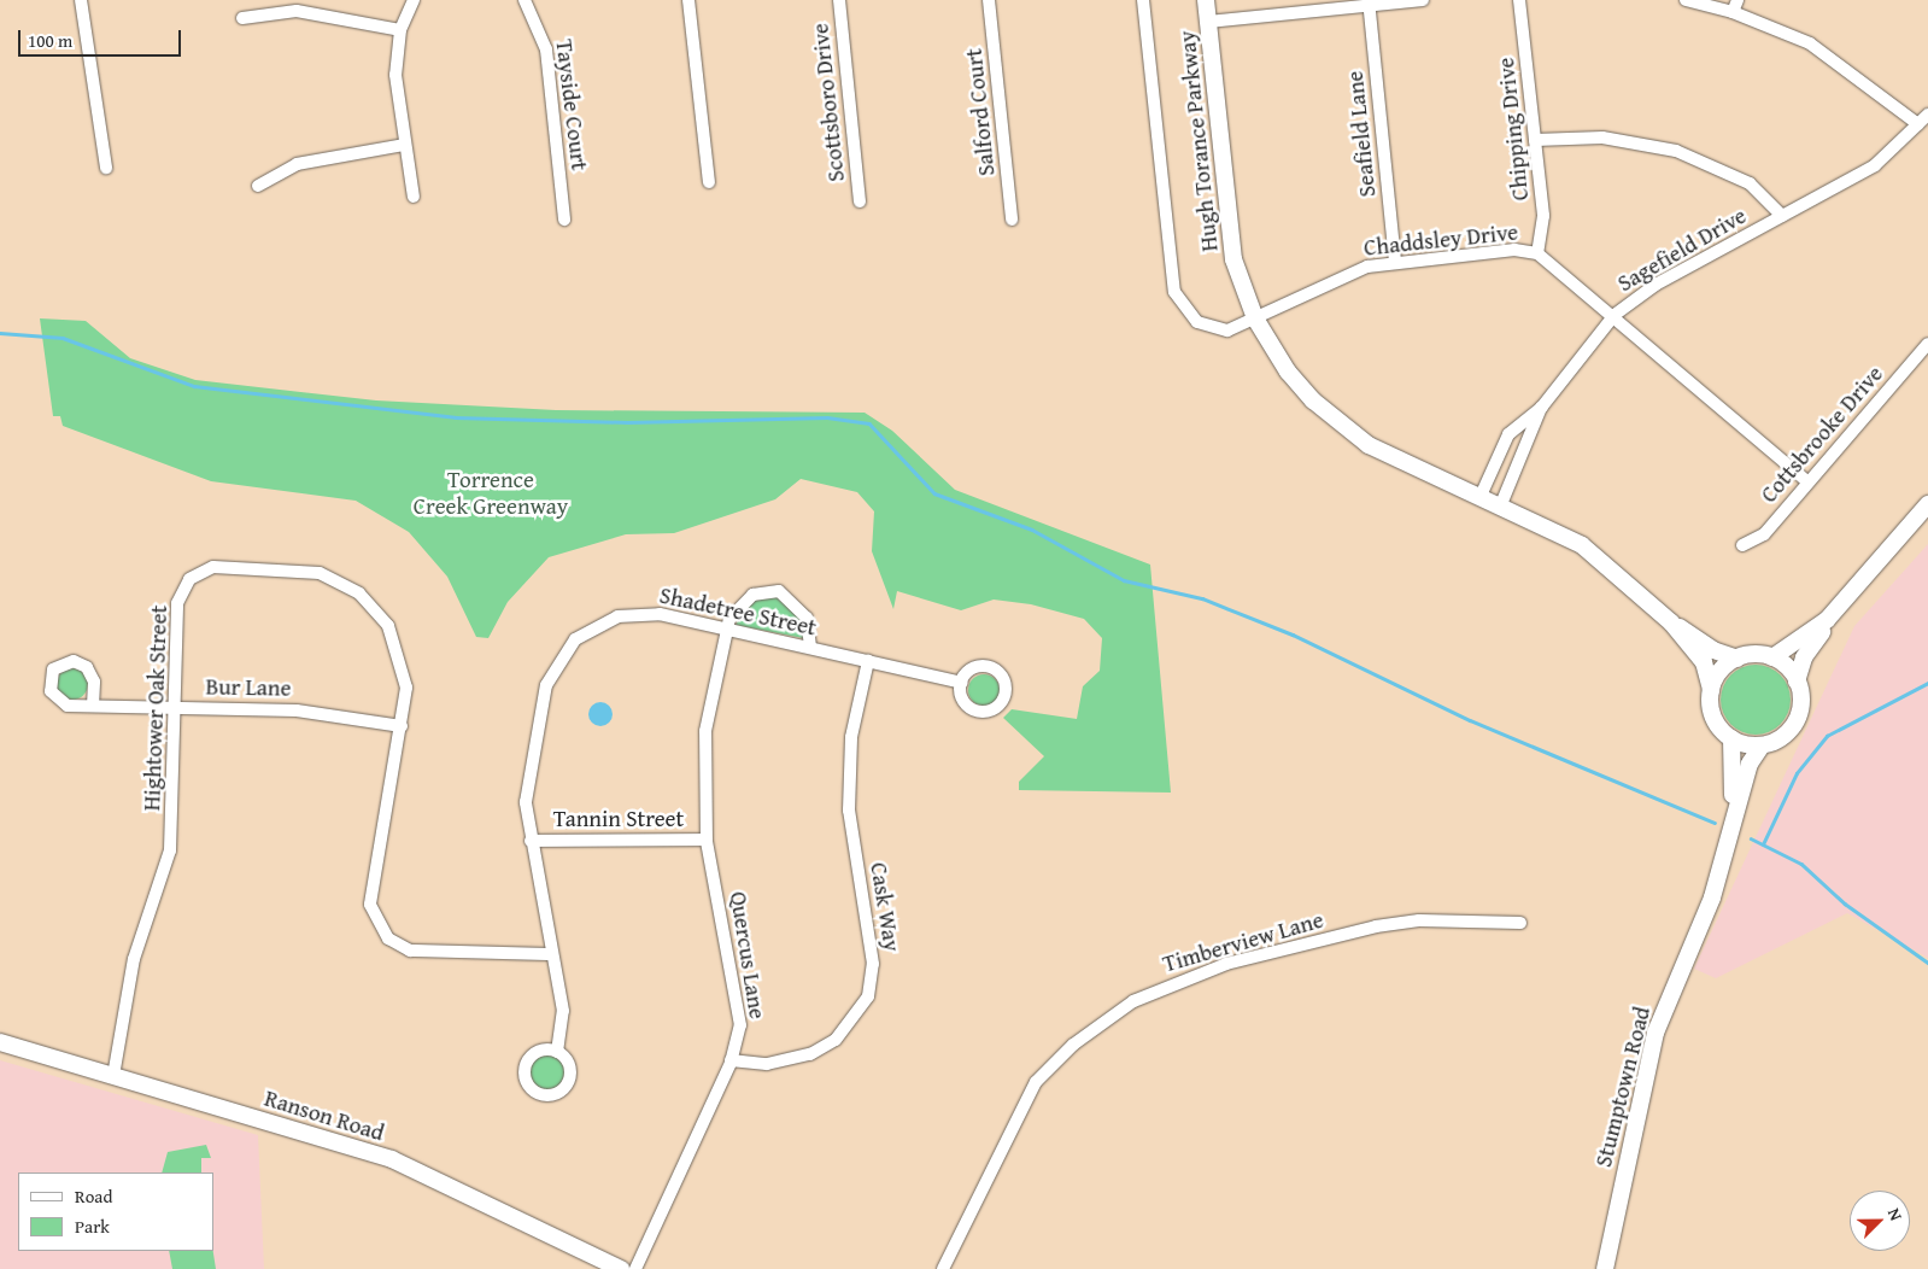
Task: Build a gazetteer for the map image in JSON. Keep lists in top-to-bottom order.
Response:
{
  "streets": {
    "street": [
      "Scottsboro Drive",
      "Tayside Court",
      "Salford Court",
      "Chipping Drive",
      "Seafield Lane",
      "Hugh Torance Parkway",
      "Chaddsley Drive",
      "Sagefield Drive",
      "Cottsbrooke Drive",
      "Shadetree Street",
      "Bur Lane",
      "Hightower Oak Street",
      "Tannin Street",
      "Cask Way",
      "Timberview Lane",
      "Quercus Lane",
      "Stumptown Road",
      "Ranson Road"
    ]
  },
  "crossings": [
    ["Chipping Drive", "Chaddsley Drive"],
    ["Seafield Lane", "Chaddsley Drive"],
    ["Hugh Torance Parkway", "Chaddsley Drive"],
    ["Hugh Torance Parkway", "Sagefield Drive"],
    ["Hugh Torance Parkway", "Stumptown Road"],
    ["Chaddsley Drive", "Sagefield Drive"],
    ["Chaddsley Drive", "Cottsbrooke Drive"],
    ["Shadetree Street", "Hightower Oak Street"],
    ["Shadetree Street", "Tannin Street"],
    ["Shadetree Street", "Cask Way"],
    ["Shadetree Street", "Quercus Lane"],
    ["Bur Lane", "Hightower Oak Street"],
    ["Hightower Oak Street", "Ranson Road"],
    ["Tannin Street", "Quercus Lane"],
    ["Cask Way", "Quercus Lane"]
  ],
  "parks": ["Torrence Creek Greenway"],
  "legend": ["Road", "Park"],
  "scale_bar": "100 m",
  "north": "top right"
}
